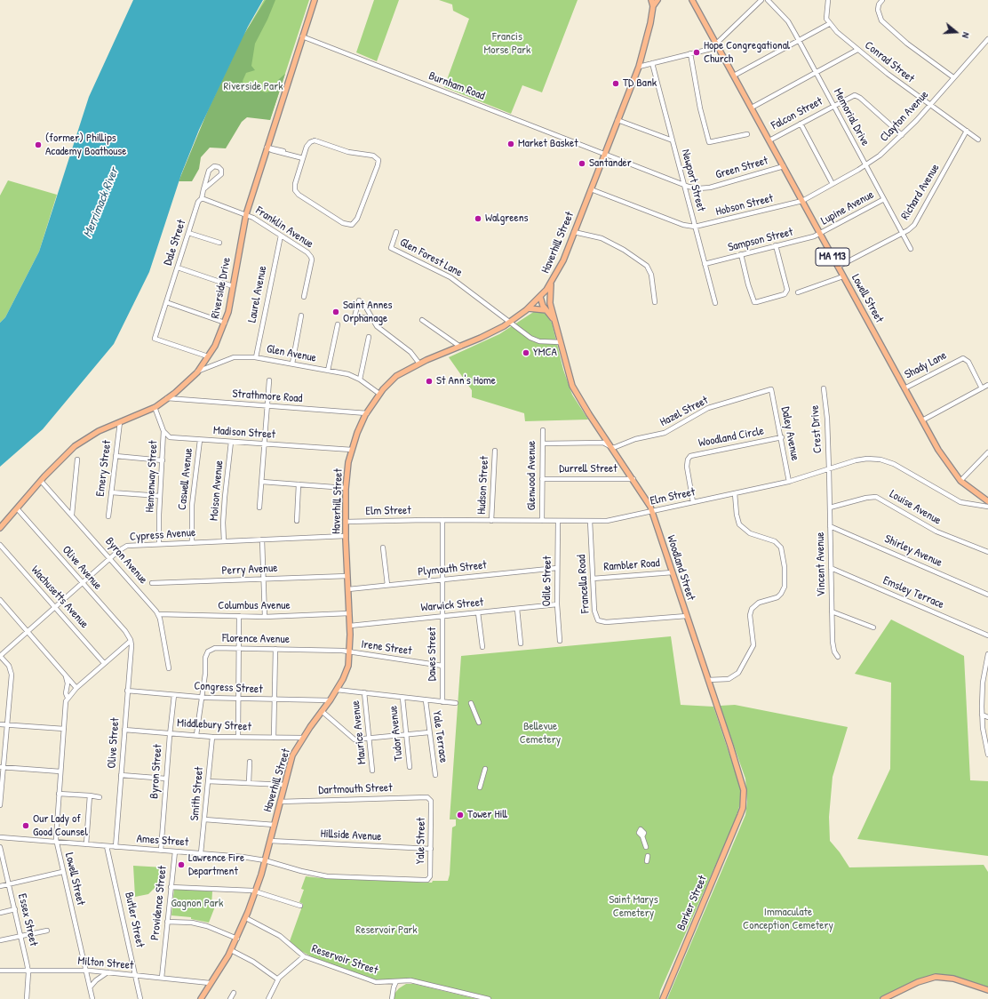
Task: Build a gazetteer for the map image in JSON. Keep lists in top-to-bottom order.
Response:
{
  "streets": {
    "main road": [
      "Haverhill Street",
      "MA 113",
      "Riverside Drive",
      "Lowell Street",
      "Woodland Street",
      "Barker Street"
    ],
    "street": [
      "Conrad Street",
      "Burnham Road",
      "Falcon Street",
      "Clayton Avenue",
      "Memorial Drive",
      "Green Street",
      "Newport Street",
      "Richard Avenue",
      "Hobson Street",
      "Lupine Avenue",
      "Franklin Avenue",
      "Sampson Street",
      "Dale Street",
      "Glen Forest Lane",
      "Laurel Avenue",
      "Glen Avenue",
      "Shady Lane",
      "Strathmore Road",
      "Hazel Street",
      "Crest Drive",
      "Madison Street",
      "Daley Avenue",
      "Woodland Circle",
      "Emery Street",
      "Durrell Street",
      "Glenwood Avenue",
      "Hemenway Street",
      "Caswell Avenue",
      "Hudson Street",
      "Moison Avenue",
      "Elm Street",
      "Louise Avenue",
      "Cypress Avenue",
      "Shirley Avenue",
      "Byron Avenue",
      "Vincent Avenue",
      "Rambler Road",
      "Olive Avenue",
      "Plymouth Street",
      "Perry Avenue",
      "Odile Street",
      "Francella Road",
      "Emsley Terrace",
      "Wachusetts Avenue",
      "Warwick Street",
      "Columbus Avenue",
      "Florence Avenue",
      "Irene Street",
      "Dawes Street",
      "Congress Street",
      "Middlebury Street",
      "Maurice Avenue",
      "Tudor Avenue",
      "Yale Terrace",
      "Olive Street",
      "Byron Street",
      "Dartmouth Street",
      "Smith Street",
      "Hillside Avenue",
      "Ames Street",
      "Yale Street",
      "Providence Street",
      "Essex Street",
      "Butler Street",
      "Reservoir Street",
      "Milton Street"
    ]
  },
  "crossings": [
    ["Conrad Street", "Clayton Avenue"],
    ["Conrad Street", "Richard Avenue"],
    ["Burnham Road", "Green Street"],
    ["Burnham Road", "Haverhill Street"],
    ["Burnham Road", "Riverside Drive"],
    ["Falcon Street", "Clayton Avenue"],
    ["Falcon Street", "Memorial Drive"],
    ["Falcon Street", "Lowell Street"],
    ["Clayton Avenue", "Memorial Drive"],
    ["Clayton Avenue", "Hobson Street"],
    ["Clayton Avenue", "Lowell Street"],
    ["Memorial Drive", "Richard Avenue"],
    ["Memorial Drive", "Lupine Avenue"],
    ["Green Street", "Newport Street"],
    ["Green Street", "Haverhill Street"],
    ["Green Street", "Lowell Street"],
    ["Newport Street", "Hobson Street"],
    ["Newport Street", "Sampson Street"],
    ["Richard Avenue", "Lowell Street"],
    ["Hobson Street", "Haverhill Street"],
    ["Hobson Street", "Lowell Street"],
    ["Lupine Avenue", "Sampson Street"],
    ["Lupine Avenue", "Lowell Street"],
    ["Franklin Avenue", "Riverside Drive"],
    ["Franklin Avenue", "Laurel Avenue"],
    ["Sampson Street", "Lowell Street"],
    ["Dale Street", "Riverside Drive"],
    ["Haverhill Street", "Glen Forest Lane"],
    ["Haverhill Street", "Glen Avenue"],
    ["Haverhill Street", "Strathmore Road"],
    ["Haverhill Street", "Madison Street"],
    ["Haverhill Street", "Elm Street"],
    ["Haverhill Street", "Cypress Avenue"],
    ["Haverhill Street", "Woodland Street"],
    ["Haverhill Street", "Plymouth Street"],
    ["Haverhill Street", "Perry Avenue"],
    ["Haverhill Street", "Warwick Street"],
    ["Haverhill Street", "Columbus Avenue"],
    ["Haverhill Street", "Florence Avenue"],
    ["Haverhill Street", "Irene Street"],
    ["Haverhill Street", "Congress Street"],
    ["Haverhill Street", "Middlebury Street"],
    ["Haverhill Street", "Dartmouth Street"],
    ["Haverhill Street", "Hillside Avenue"],
    ["Haverhill Street", "Ames Street"],
    ["Haverhill Street", "Reservoir Street"],
    ["Haverhill Street", "Milton Street"],
    ["Riverside Drive", "Glen Avenue"],
    ["Riverside Drive", "Strathmore Road"],
    ["Riverside Drive", "Emery Street"],
    ["Riverside Drive", "Byron Avenue"],
    ["Riverside Drive", "Olive Avenue"],
    ["Laurel Avenue", "Glen Avenue"],
    ["Lowell Street", "Shady Lane"],
    ["Lowell Street", "Cypress Avenue"],
    ["Lowell Street", "Ames Street"],
    ["Lowell Street", "Milton Street"],
    ["Hazel Street", "Daley Avenue"],
    ["Hazel Street", "Woodland Street"],
    ["Crest Drive", "Elm Street"],
    ["Crest Drive", "Vincent Avenue"],
    ["Madison Street", "Hemenway Street"],
    ["Madison Street", "Caswell Avenue"],
    ["Madison Street", "Moison Avenue"],
    ["Daley Avenue", "Woodland Circle"],
    ["Daley Avenue", "Elm Street"],
    ["Woodland Circle", "Elm Street"],
    ["Durrell Street", "Glenwood Avenue"],
    ["Durrell Street", "Woodland Street"],
    ["Glenwood Avenue", "Elm Street"],
    ["Hemenway Street", "Cypress Avenue"],
    ["Caswell Avenue", "Cypress Avenue"],
    ["Hudson Street", "Elm Street"],
    ["Moison Avenue", "Cypress Avenue"],
    ["Elm Street", "Vincent Avenue"],
    ["Elm Street", "Woodland Street"],
    ["Elm Street", "Odile Street"],
    ["Elm Street", "Francella Road"],
    ["Elm Street", "Dawes Street"],
    ["Louise Avenue", "Vincent Avenue"],
    ["Cypress Avenue", "Byron Avenue"],
    ["Cypress Avenue", "Olive Avenue"],
    ["Cypress Avenue", "Wachusetts Avenue"],
    ["Shirley Avenue", "Vincent Avenue"],
    ["Byron Avenue", "Columbus Avenue"],
    ["Vincent Avenue", "Emsley Terrace"],
    ["Rambler Road", "Woodland Street"],
    ["Rambler Road", "Francella Road"],
    ["Olive Avenue", "Olive Street"],
    ["Woodland Street", "Francella Road"],
    ["Woodland Street", "Barker Street"],
    ["Plymouth Street", "Odile Street"],
    ["Plymouth Street", "Dawes Street"],
    ["Odile Street", "Warwick Street"],
    ["Warwick Street", "Dawes Street"],
    ["Florence Avenue", "Irene Street"],
    ["Florence Avenue", "Congress Street"],
    ["Irene Street", "Dawes Street"],
    ["Congress Street", "Olive Street"],
    ["Congress Street", "Byron Street"],
    ["Middlebury Street", "Olive Street"],
    ["Middlebury Street", "Byron Street"],
    ["Middlebury Street", "Smith Street"],
    ["Olive Street", "Ames Street"],
    ["Byron Street", "Ames Street"],
    ["Dartmouth Street", "Yale Street"],
    ["Smith Street", "Ames Street"],
    ["Hillside Avenue", "Yale Street"],
    ["Ames Street", "Yale Street"],
    ["Ames Street", "Providence Street"],
    ["Ames Street", "Butler Street"],
    ["Providence Street", "Milton Street"],
    ["Essex Street", "Milton Street"],
    ["Butler Street", "Milton Street"]
  ],
  "water": ["Merrimack River"],
  "parks": [
    "Francis Morse Park",
    "Riverside Park",
    "Bellevue Cemetery",
    "Saint Marys Cemetery",
    "Gagnon Park",
    "Immaculate Conception Cemetery",
    "Reservoir Park"
  ],
  "places": [
    "Hope Congregational Church",
    "TD Bank",
    "Market Basket",
    "(former) Phillips Academy Boathouse",
    "Santander",
    "Walgreens",
    "Saint Annes Orphanage",
    "YMCA",
    "St Ann's Home",
    "Tower Hill",
    "Our Lady of Good Counsel",
    "Lawrence Fire Department"
  ],
  "north": "right"
}
